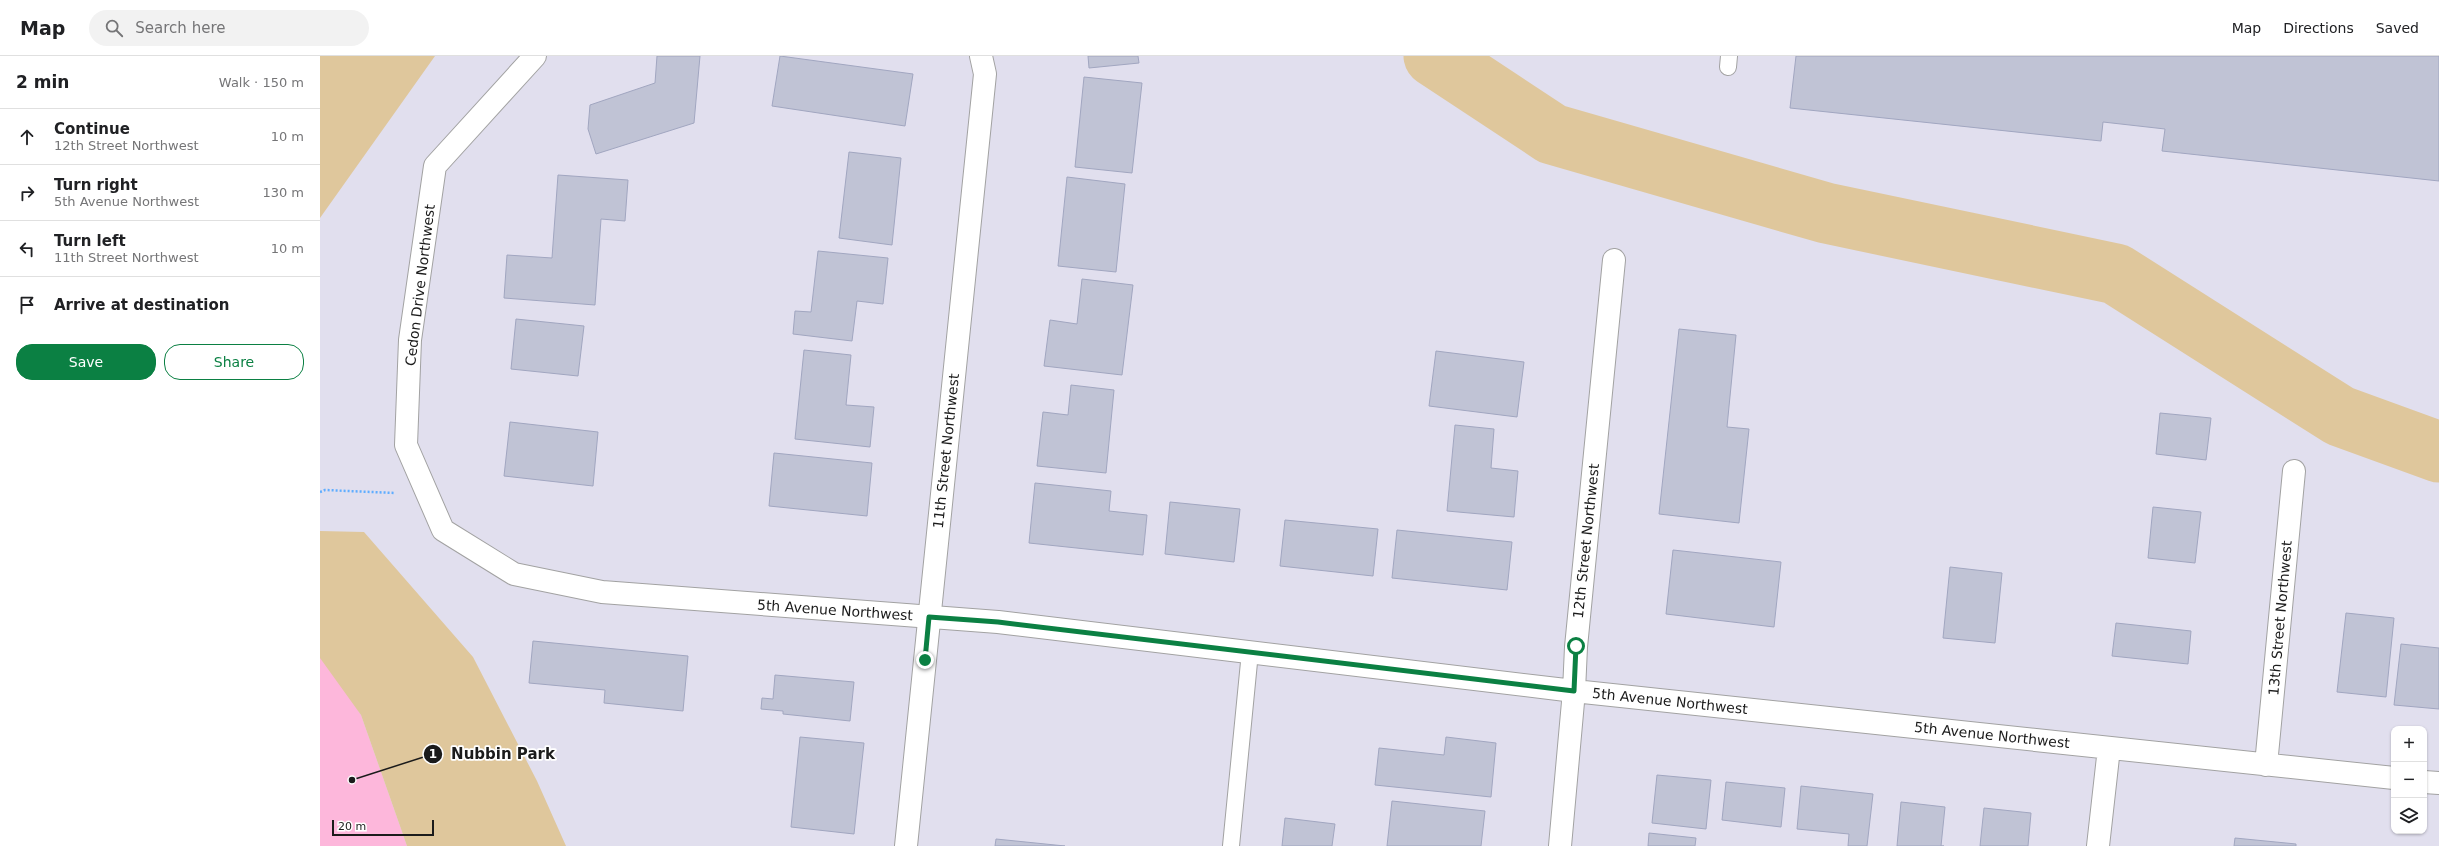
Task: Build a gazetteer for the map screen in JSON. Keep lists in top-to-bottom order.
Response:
{
  "streets": {
    "street": [
      "Cedon Drive Northwest",
      "11th Street Northwest",
      "12th Street Northwest",
      "5th Avenue Northwest",
      "13th Street Northwest"
    ]
  },
  "crossings": [
    ["Cedon Drive Northwest", "5th Avenue Northwest"],
    ["11th Street Northwest", "5th Avenue Northwest"],
    ["12th Street Northwest", "5th Avenue Northwest"],
    ["5th Avenue Northwest", "13th Street Northwest"]
  ],
  "places": ["Nubbin Park"],
  "scale_bar": "20 m",
  "page": {
    "header": "Map",
    "search": "Search here",
    "nav": ["Map", "Directions", "Saved"],
    "heading": ["2 min", "Walk · 150 m"],
    "list": [
      ["Continue", "12th Street Northwest", "10 m"],
      ["Turn right", "5th Avenue Northwest", "130 m"],
      ["Turn left", "11th Street Northwest", "10 m"],
      "Arrive at destination"
    ],
    "buttons": ["Save", "Share"],
    "map_buttons": ["+", "−"],
    "scale": "20 m"
  }
}
